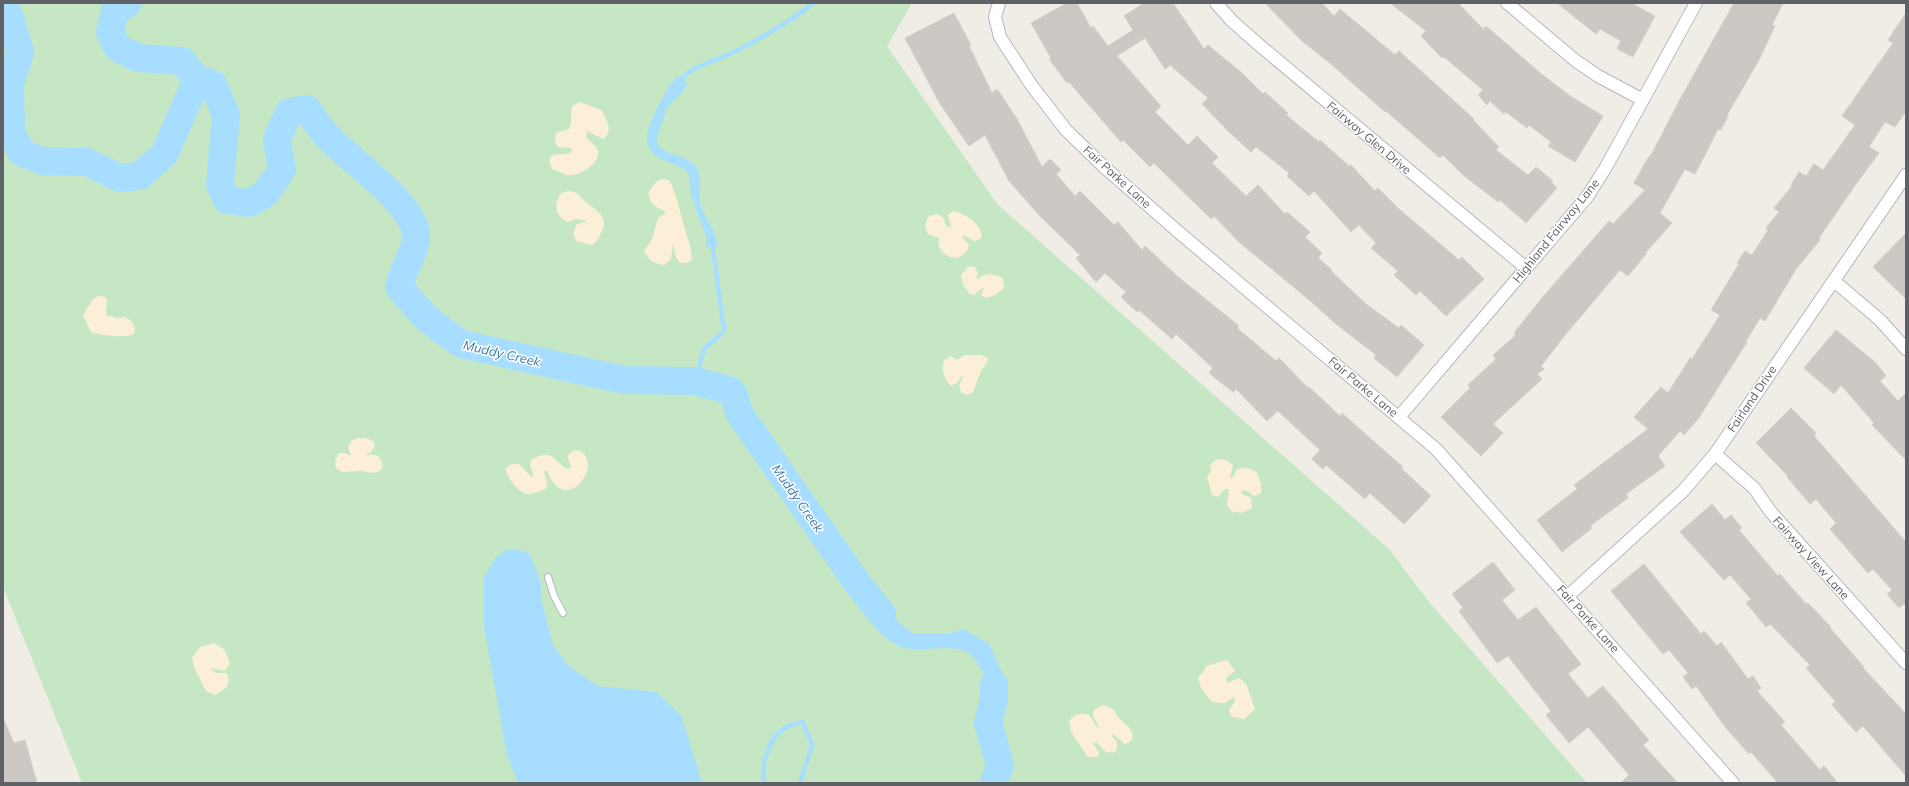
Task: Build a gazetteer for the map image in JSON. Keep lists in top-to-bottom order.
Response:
{
  "streets": {
    "street": [
      "Fairway Glen Drive",
      "Fair Parke Lane",
      "Highland Fairway Lane",
      "Fairland Drive",
      "Fairway View Lane"
    ]
  },
  "crossings": [
    ["Fairway Glen Drive", "Highland Fairway Lane"],
    ["Fair Parke Lane", "Highland Fairway Lane"],
    ["Fair Parke Lane", "Fairland Drive"],
    ["Fairland Drive", "Fairway View Lane"]
  ],
  "water": ["Muddy Creek"]
}
